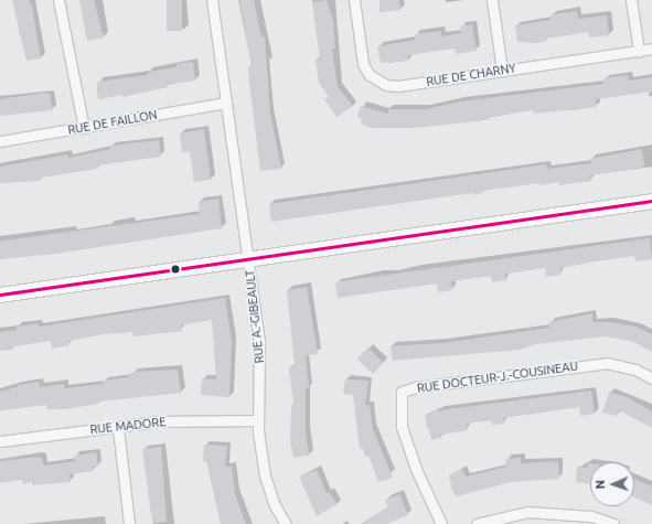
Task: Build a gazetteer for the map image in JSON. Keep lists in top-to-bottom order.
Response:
{
  "streets": {
    "street": [
      "RUE DE CHARNY",
      "RUE DE FAILLON",
      "RUE A.-GIBEAULT",
      "RUE DOCTEUR-J.-COUSINEAU",
      "RUE MADORE"
    ]
  },
  "crossings": [
    ["RUE DE FAILLON", "RUE A.-GIBEAULT"],
    ["RUE A.-GIBEAULT", "RUE MADORE"]
  ],
  "north": "left"
}
